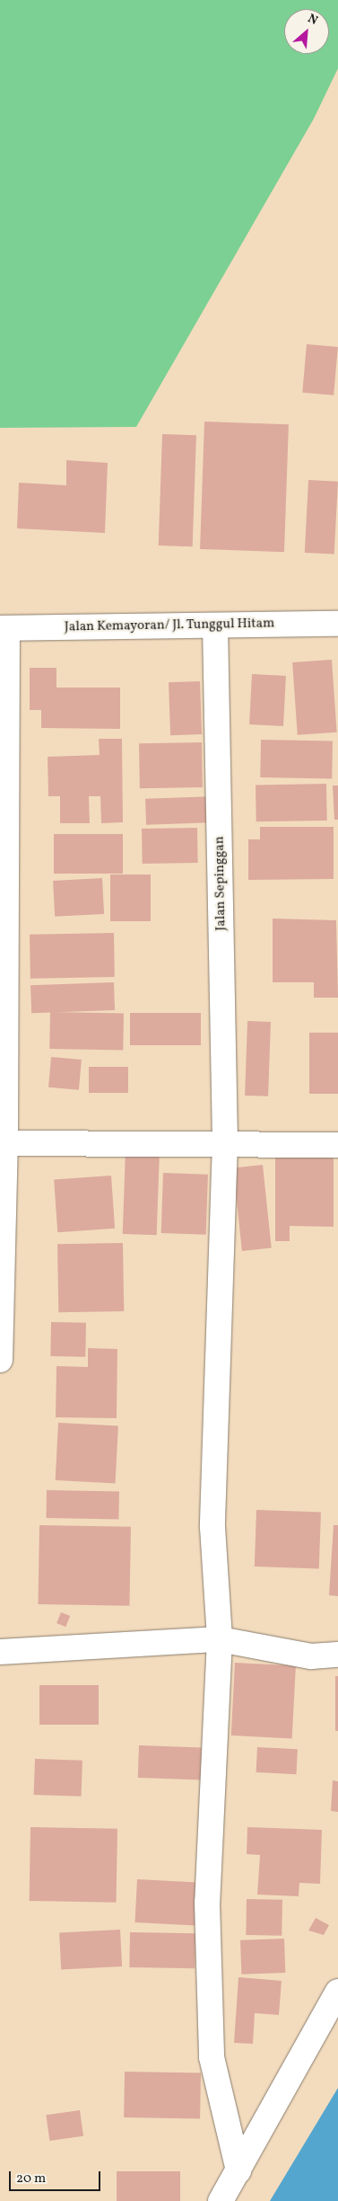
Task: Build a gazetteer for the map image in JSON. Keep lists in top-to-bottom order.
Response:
{
  "streets": {
    "street": ["Jalan Kemayoran/ Jl. Tunggul Hitam", "Jalan Sepinggan"]
  },
  "crossings": [
    ["Jalan Kemayoran/ Jl. Tunggul Hitam", "Jalan Sepinggan"]
  ],
  "scale_bar": "20 m",
  "north": "top right"
}
